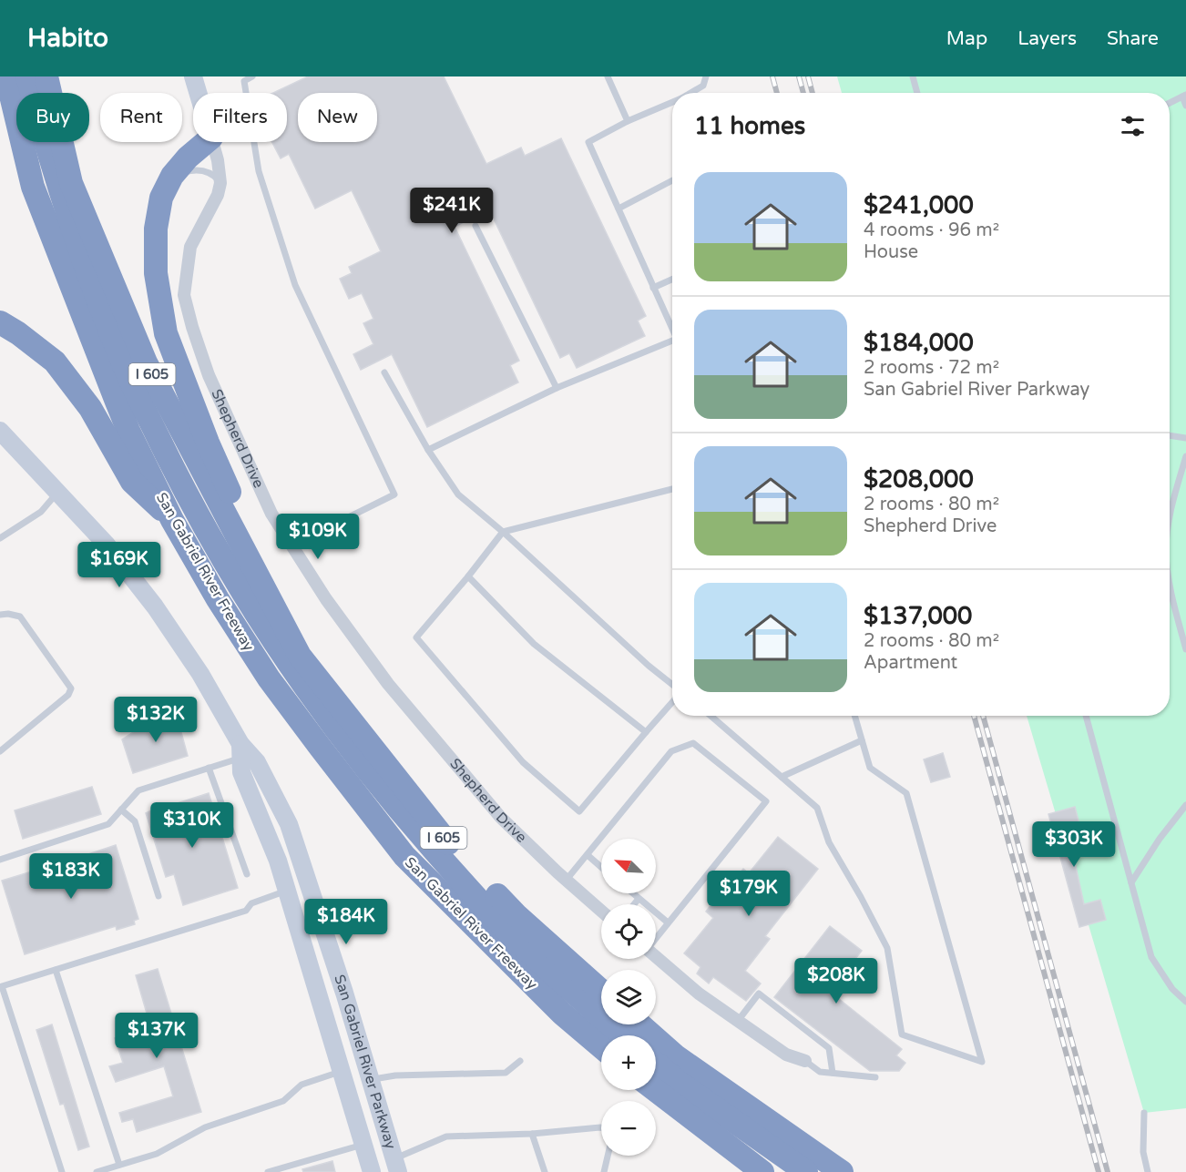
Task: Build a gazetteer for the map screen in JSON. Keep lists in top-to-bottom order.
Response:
{
  "streets": {
    "highway": ["I 605", "San Gabriel River Freeway"],
    "main road": ["Shepherd Drive", "San Gabriel River Parkway"]
  },
  "north": "top left",
  "page": {
    "header": "Habito",
    "nav": ["Map", "Layers", "Share"],
    "chip": [
      "Buy",
      "Rent",
      "Filters",
      "New"
    ],
    "heading": "11 homes",
    "list": [
      {
        "name": "$241,000",
        "note": "4 rooms · 96 m² · House"
      },
      {
        "name": "$184,000",
        "note": "2 rooms · 72 m² · San Gabriel River Parkway"
      },
      {
        "name": "$208,000",
        "note": "2 rooms · 80 m² · Shepherd Drive"
      },
      {
        "name": "$137,000",
        "note": "2 rooms · 80 m² · Apartment"
      }
    ],
    "price": [
      "$241K",
      "$109K",
      "$169K",
      "$132K",
      "$310K",
      "$303K",
      "$183K",
      "$179K",
      "$184K",
      "$208K",
      "$137K"
    ],
    "map_buttons": ["+", "−"]
  }
}
